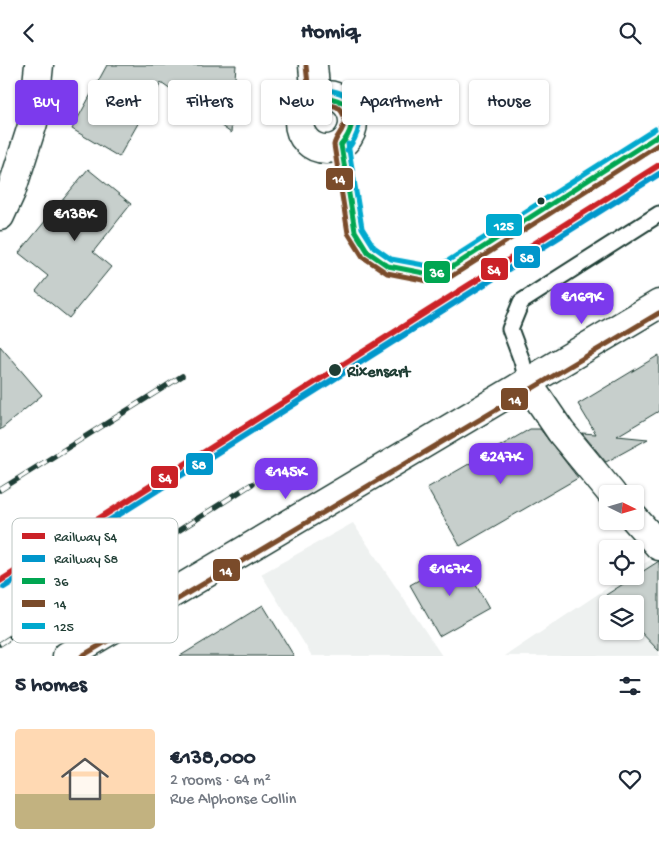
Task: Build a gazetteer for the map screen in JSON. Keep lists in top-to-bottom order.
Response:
{
  "places": ["Rixensart"],
  "lines": [
    "transit line 14",
    "transit line 125",
    "transit line 36",
    "rail line S4",
    "rail line S8"
  ],
  "legend": [
    "Railway S4",
    "Railway S8",
    "36",
    "14",
    "125"
  ],
  "north": "right",
  "page": {
    "header": "Homiq",
    "chip": [
      "Buy",
      "Rent",
      "Filters",
      "New",
      "Apartment",
      "House"
    ],
    "price": [
      "€138K",
      "€169K",
      "€247K",
      "€145K",
      "€167K"
    ],
    "heading": "5 homes",
    "list": [
      {
        "name": "€138,000",
        "note": "2 rooms · 64 m² · Rue Alphonse Collin"
      }
    ]
  }
}
